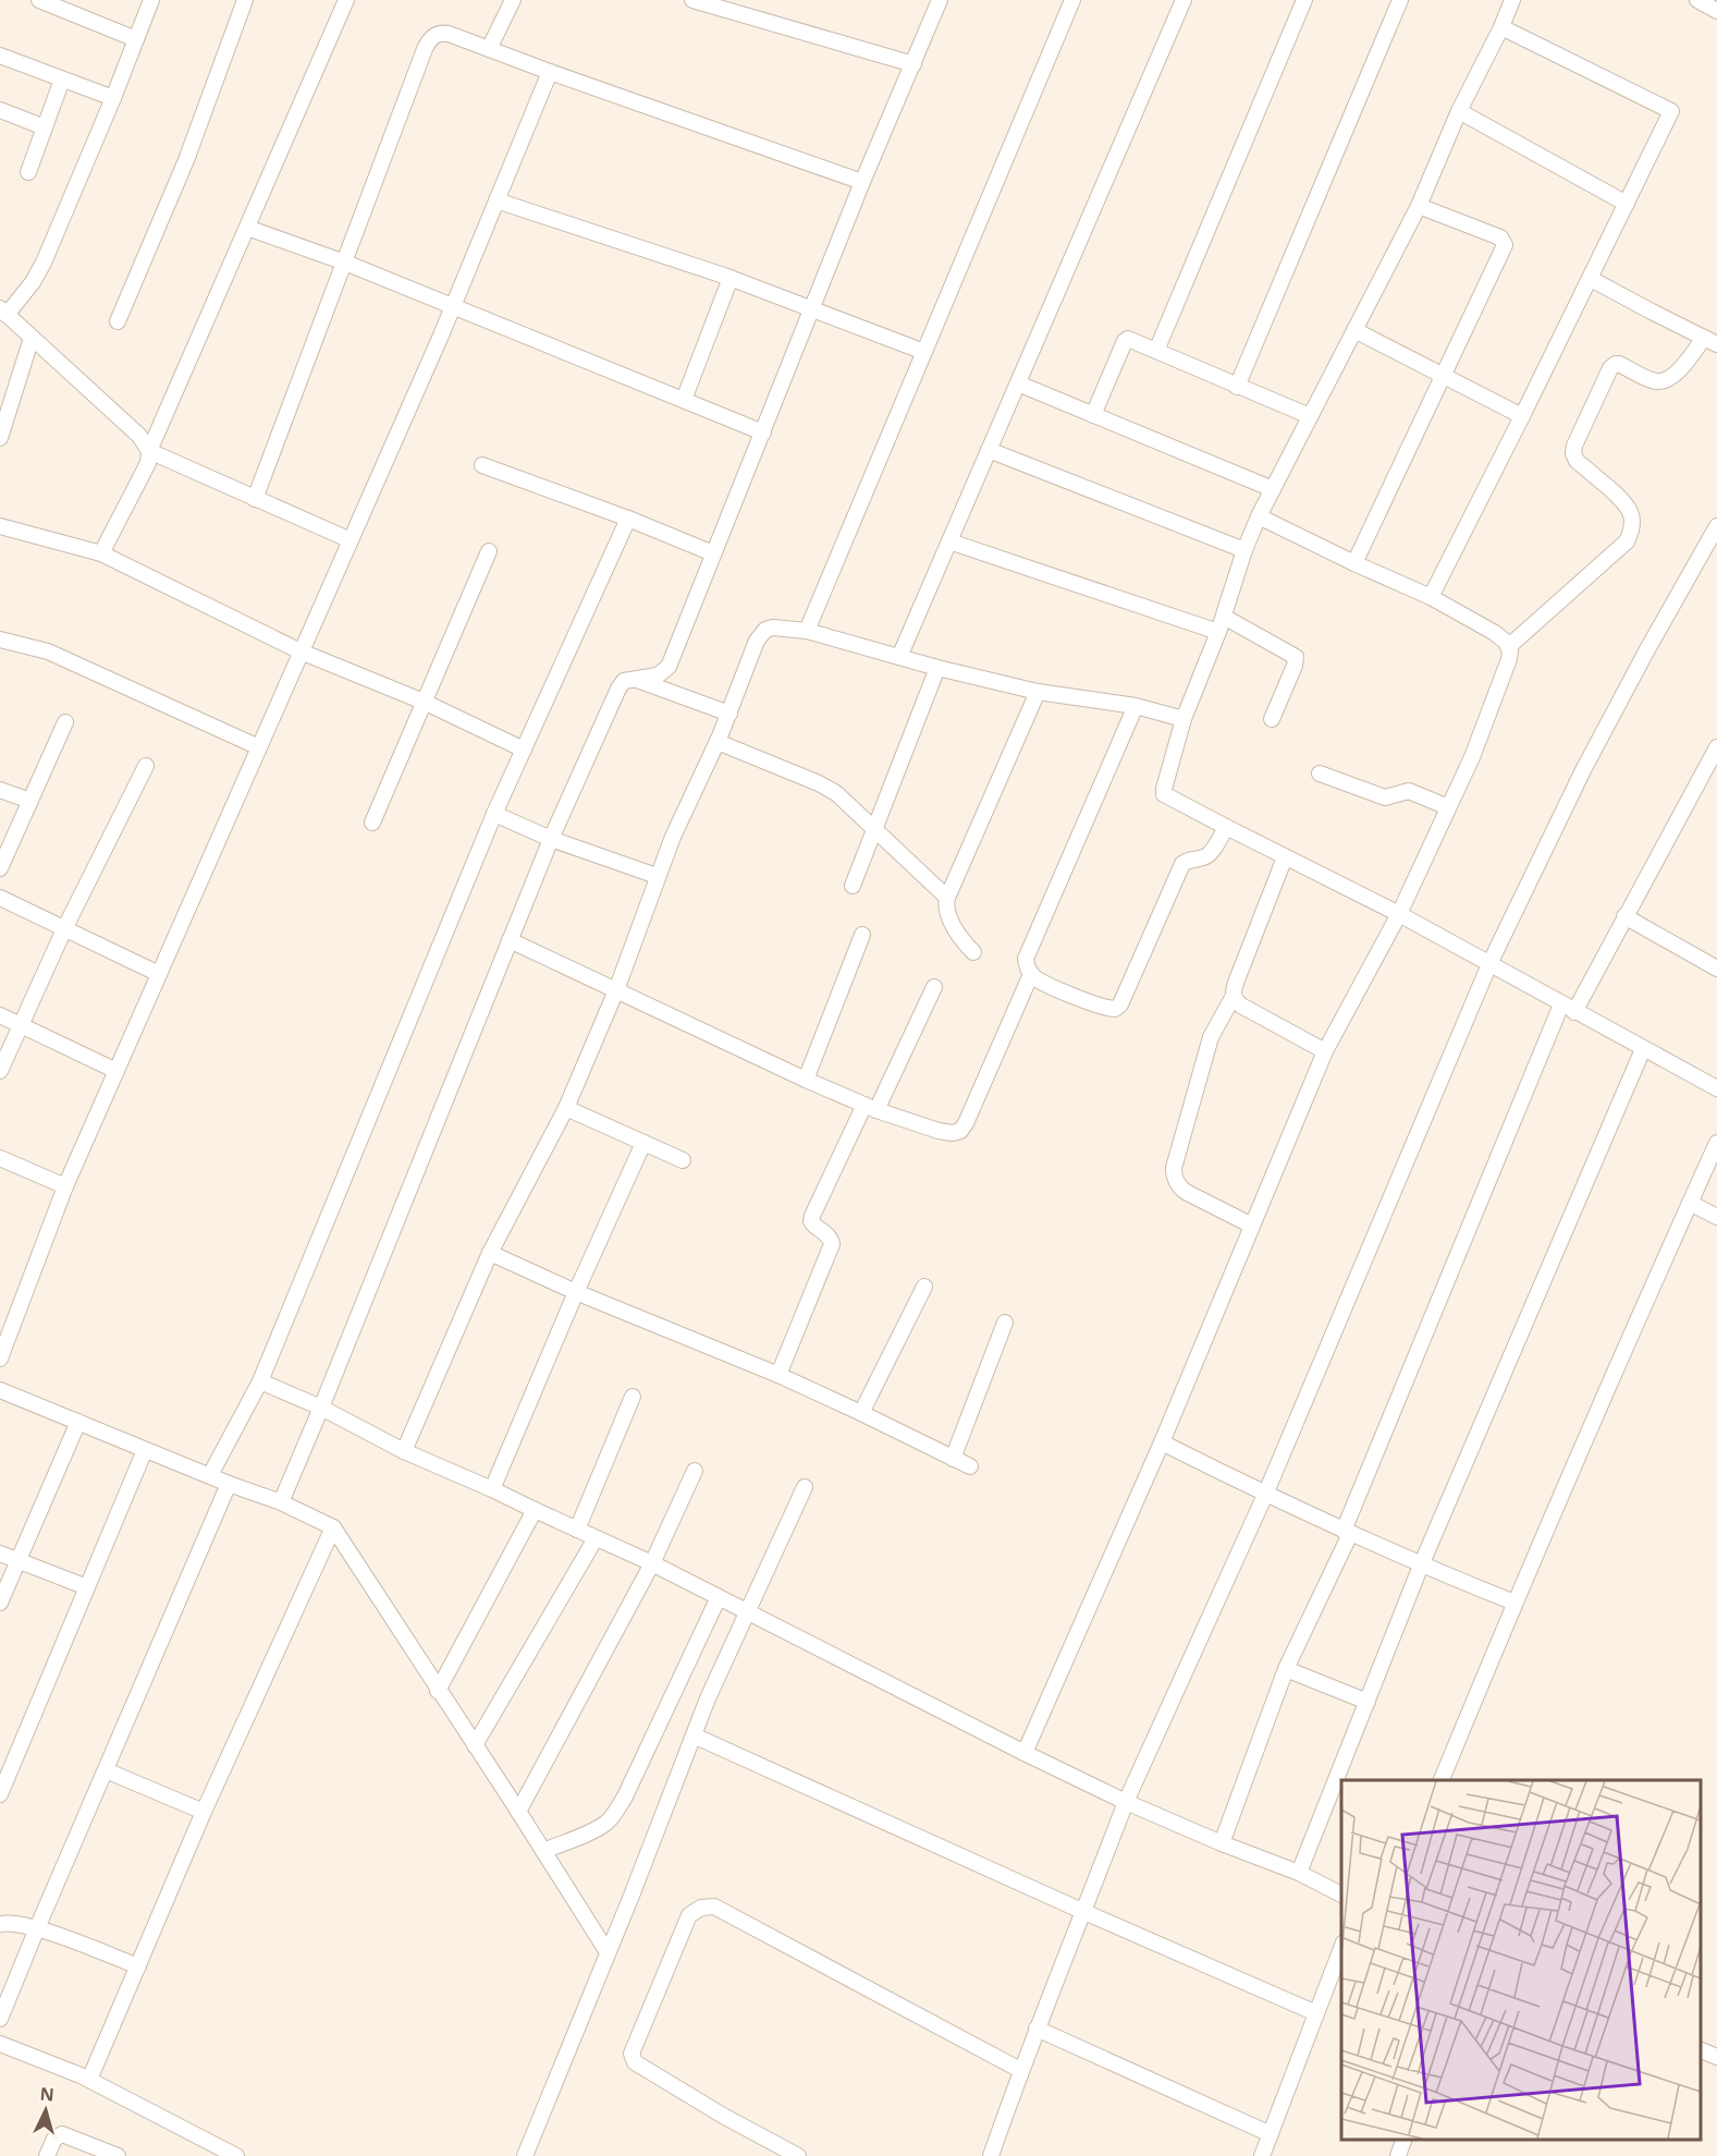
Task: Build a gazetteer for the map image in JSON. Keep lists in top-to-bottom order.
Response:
{
  "north": "top"
}
